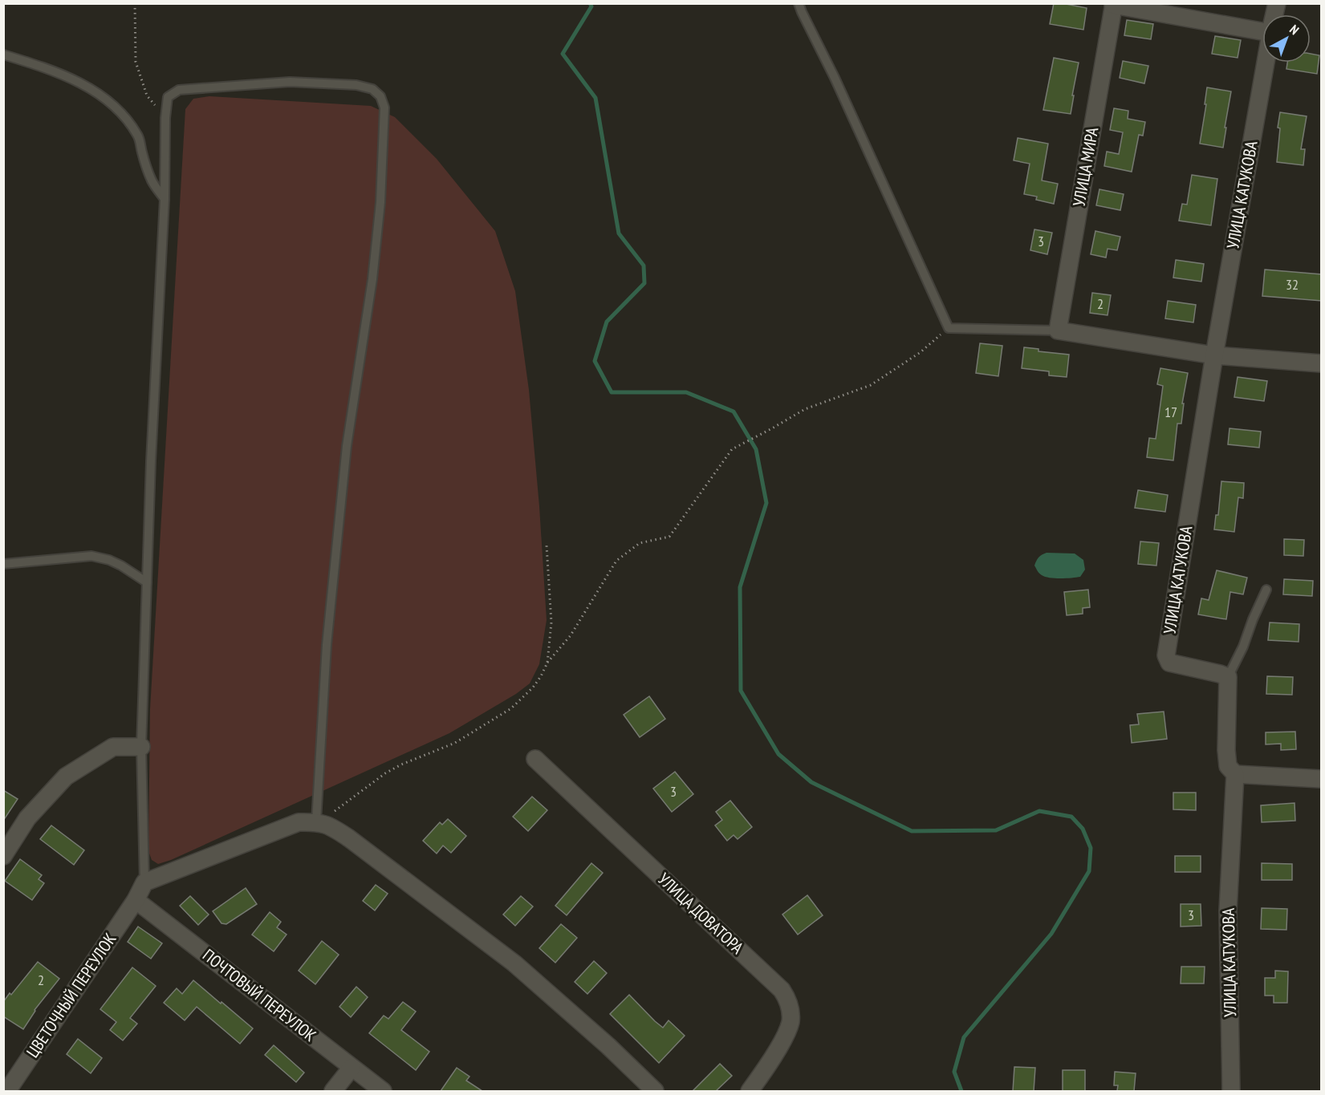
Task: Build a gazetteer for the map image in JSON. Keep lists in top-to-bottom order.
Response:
{
  "streets": {
    "street": [
      "УЛИЦА МИРА",
      "УЛИЦА КАТУКОВА",
      "УЛИЦА ДОВАТОРА",
      "ЦВЕТОЧНЫЙ ПЕРЕУЛОК",
      "ПОЧТОВЫЙ ПЕРЕУЛОК"
    ]
  },
  "crossings": [
    ["ЦВЕТОЧНЫЙ ПЕРЕУЛОК", "ПОЧТОВЫЙ ПЕРЕУЛОК"]
  ],
  "house_numbers": [
    "3",
    "32",
    "2",
    "17",
    "3",
    "3",
    "2"
  ],
  "north": "top right"
}
